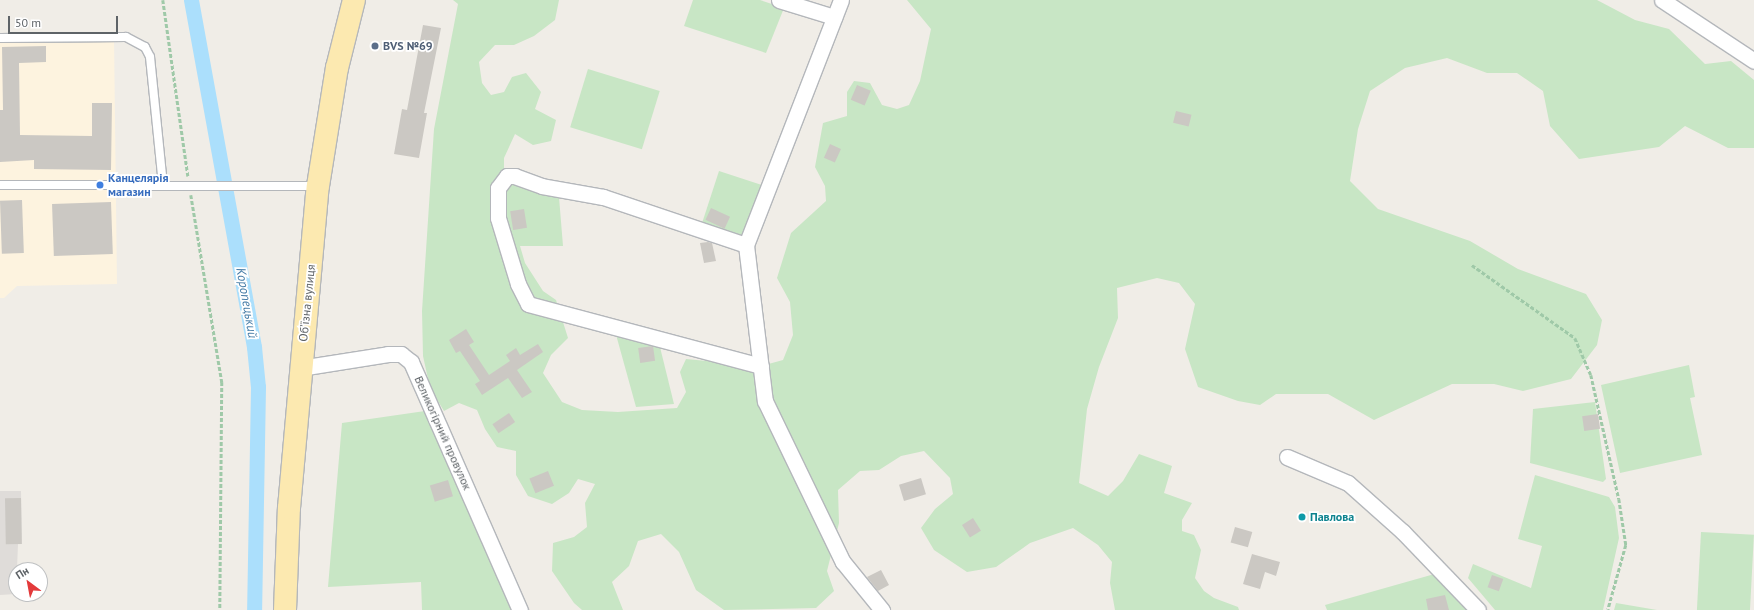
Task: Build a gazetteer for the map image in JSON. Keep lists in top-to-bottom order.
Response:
{
  "streets": {
    "main road": ["Обʼїзна вулиця"],
    "street": ["Великогірний провулок"]
  },
  "crossings": [
    ["Обʼїзна вулиця", "Великогірний провулок"]
  ],
  "water": ["Коропецький"],
  "places": ["BVS №69", "Канцелярія магазин", "Павлова"],
  "scale_bar": "50 m",
  "north": "top left"
}
